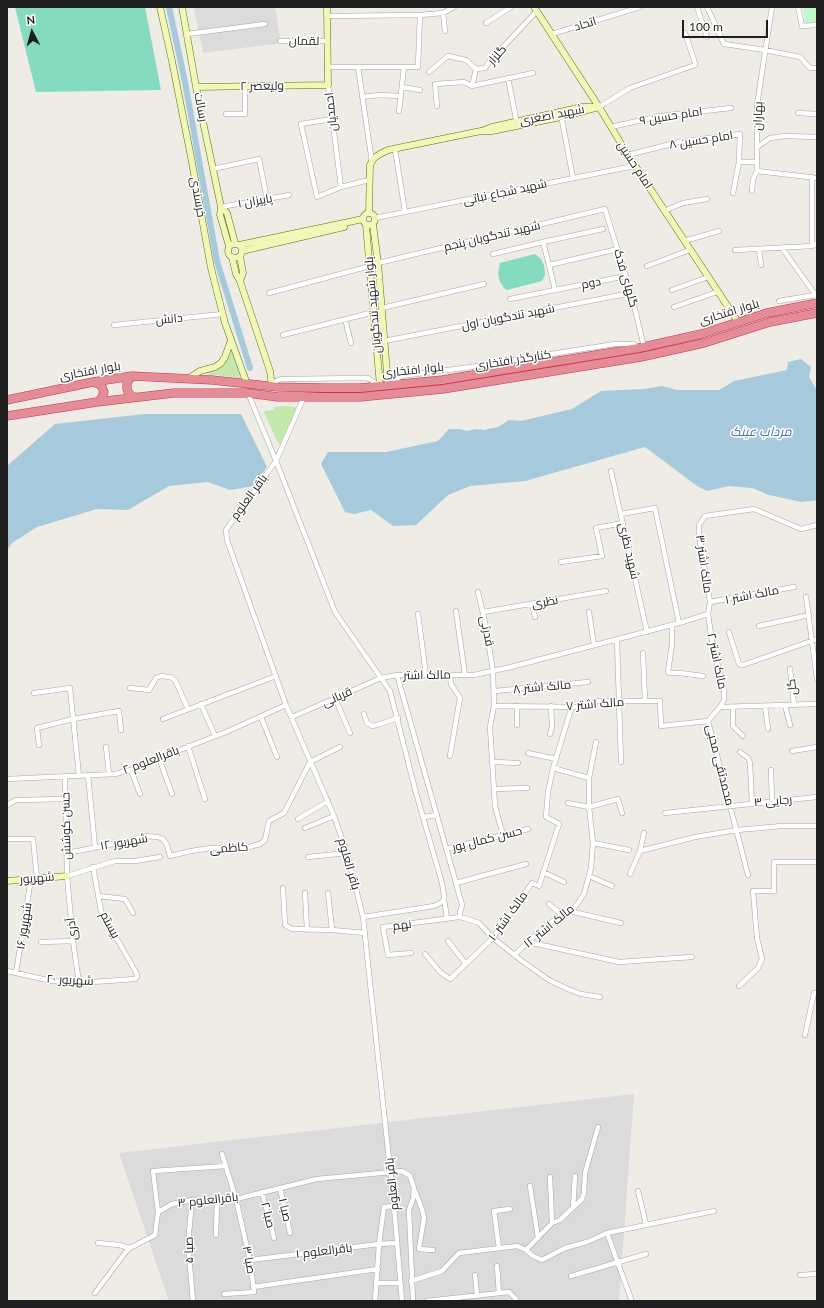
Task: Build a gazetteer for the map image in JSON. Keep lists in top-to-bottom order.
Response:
{
  "streets": {
    "highway": ["بلوار افتخاری"],
    "street": [
      "اتحاد",
      "لقمان",
      "گلزار",
      "ولیعصر ۲",
      "رسالت",
      "احمدیان",
      "شهید اصغری",
      "امام حسین ۹",
      "بهاران",
      "امام حسین ۸",
      "امام حسین",
      "شهید شجاع نباتی",
      "خرسندی",
      "پاییزان ۱",
      "شهید تندگویان پنجم",
      "گلهای فدک",
      "دوم",
      "بلوار شهید تندگویان",
      "شهید تندگویان اول",
      "دانش",
      "باقر العلوم",
      "شهید نظری",
      "مالک اشتر ۳",
      "مالک اشتر ۱",
      "نظری",
      "قدرتی",
      "مالک اشتر ۲",
      "مالک اشتر",
      "مالک اشتر ۸",
      "گل",
      "قربانی",
      "مالک اشتر ۷",
      "باقرالعلوم ۲",
      "محمدتقی محبی",
      "رجایی ۳",
      "حسن کوشش",
      "حسن کمال پور",
      "شهریور ۱۲",
      "کاظمی",
      "شهریور",
      "مالک اشتر ۱۰",
      "بیستم",
      "نهم",
      "شهریور ۱۶",
      "مالک اشتر ۱۲",
      "آذری",
      "شهریور ۲۰",
      "باقرالعلوم ۳",
      "صبا ۱",
      "صبا ۲",
      "صبا ۵",
      "باقرالعلوم ۱",
      "صبا ۳"
    ]
  },
  "crossings": [
    ["اتحاد", "امام حسین"],
    ["لقمان", "احمدیان"],
    ["گلزار", "امام حسین"],
    ["ولیعصر ۲", "رسالت"],
    ["ولیعصر ۲", "احمدیان"],
    ["رسالت", "پاییزان ۱"],
    ["رسالت", "بلوار افتخاری"],
    ["شهید اصغری", "امام حسین"],
    ["امام حسین ۹", "امام حسین"],
    ["امام حسین ۸", "امام حسین"],
    ["امام حسین", "شهید شجاع نباتی"],
    ["امام حسین", "بلوار افتخاری"],
    ["خرسندی", "بلوار افتخاری"],
    ["خرسندی", "دانش"],
    ["شهید تندگویان پنجم", "گلهای فدک"],
    ["شهید تندگویان پنجم", "بلوار شهید تندگویان"],
    ["گلهای فدک", "دوم"],
    ["گلهای فدک", "بلوار افتخاری"],
    ["گلهای فدک", "شهید تندگویان اول"],
    ["بلوار شهید تندگویان", "بلوار افتخاری"],
    ["بلوار شهید تندگویان", "شهید تندگویان اول"],
    ["بلوار افتخاری", "باقر العلوم"],
    ["باقر العلوم", "قربانی"],
    ["باقر العلوم", "باقرالعلوم ۲"],
    ["باقر العلوم", "کاظمی"],
    ["باقر العلوم", "باقرالعلوم ۳"],
    ["باقر العلوم", "باقرالعلوم ۱"],
    ["شهید نظری", "مالک اشتر"],
    ["مالک اشتر ۳", "مالک اشتر ۱"],
    ["مالک اشتر ۳", "مالک اشتر ۲"],
    ["مالک اشتر ۳", "مالک اشتر"],
    ["نظری", "قدرتی"],
    ["قدرتی", "مالک اشتر"],
    ["مالک اشتر ۲", "مالک اشتر"],
    ["مالک اشتر ۲", "محمدتقی محبی"],
    ["مالک اشتر", "قربانی"],
    ["گل", "محمدتقی محبی"],
    ["مالک اشتر ۷", "محمدتقی محبی"],
    ["مالک اشتر ۷", "مالک اشتر ۱۰"],
    ["باقرالعلوم ۲", "حسن کوشش"],
    ["محمدتقی محبی", "رجایی ۳"],
    ["حسن کوشش", "شهریور ۱۲"],
    ["حسن کوشش", "شهریور"],
    ["حسن کوشش", "آذری"],
    ["شهریور ۱۲", "کاظمی"],
    ["شهریور", "شهریور ۱۶"],
    ["شهریور", "آذری"],
    ["بیستم", "شهریور ۲۰"],
    ["شهریور ۱۶", "شهریور ۲۰"],
    ["آذری", "شهریور ۲۰"],
    ["باقرالعلوم ۳", "صبا ۱"],
    ["باقرالعلوم ۳", "صبا ۲"],
    ["باقرالعلوم ۳", "صبا ۵"],
    ["باقرالعلوم ۳", "صبا ۳"],
    ["باقرالعلوم ۱", "صبا ۳"]
  ],
  "water": ["مرداب عینک"],
  "scale_bar": "100 m",
  "north": "top"
}
